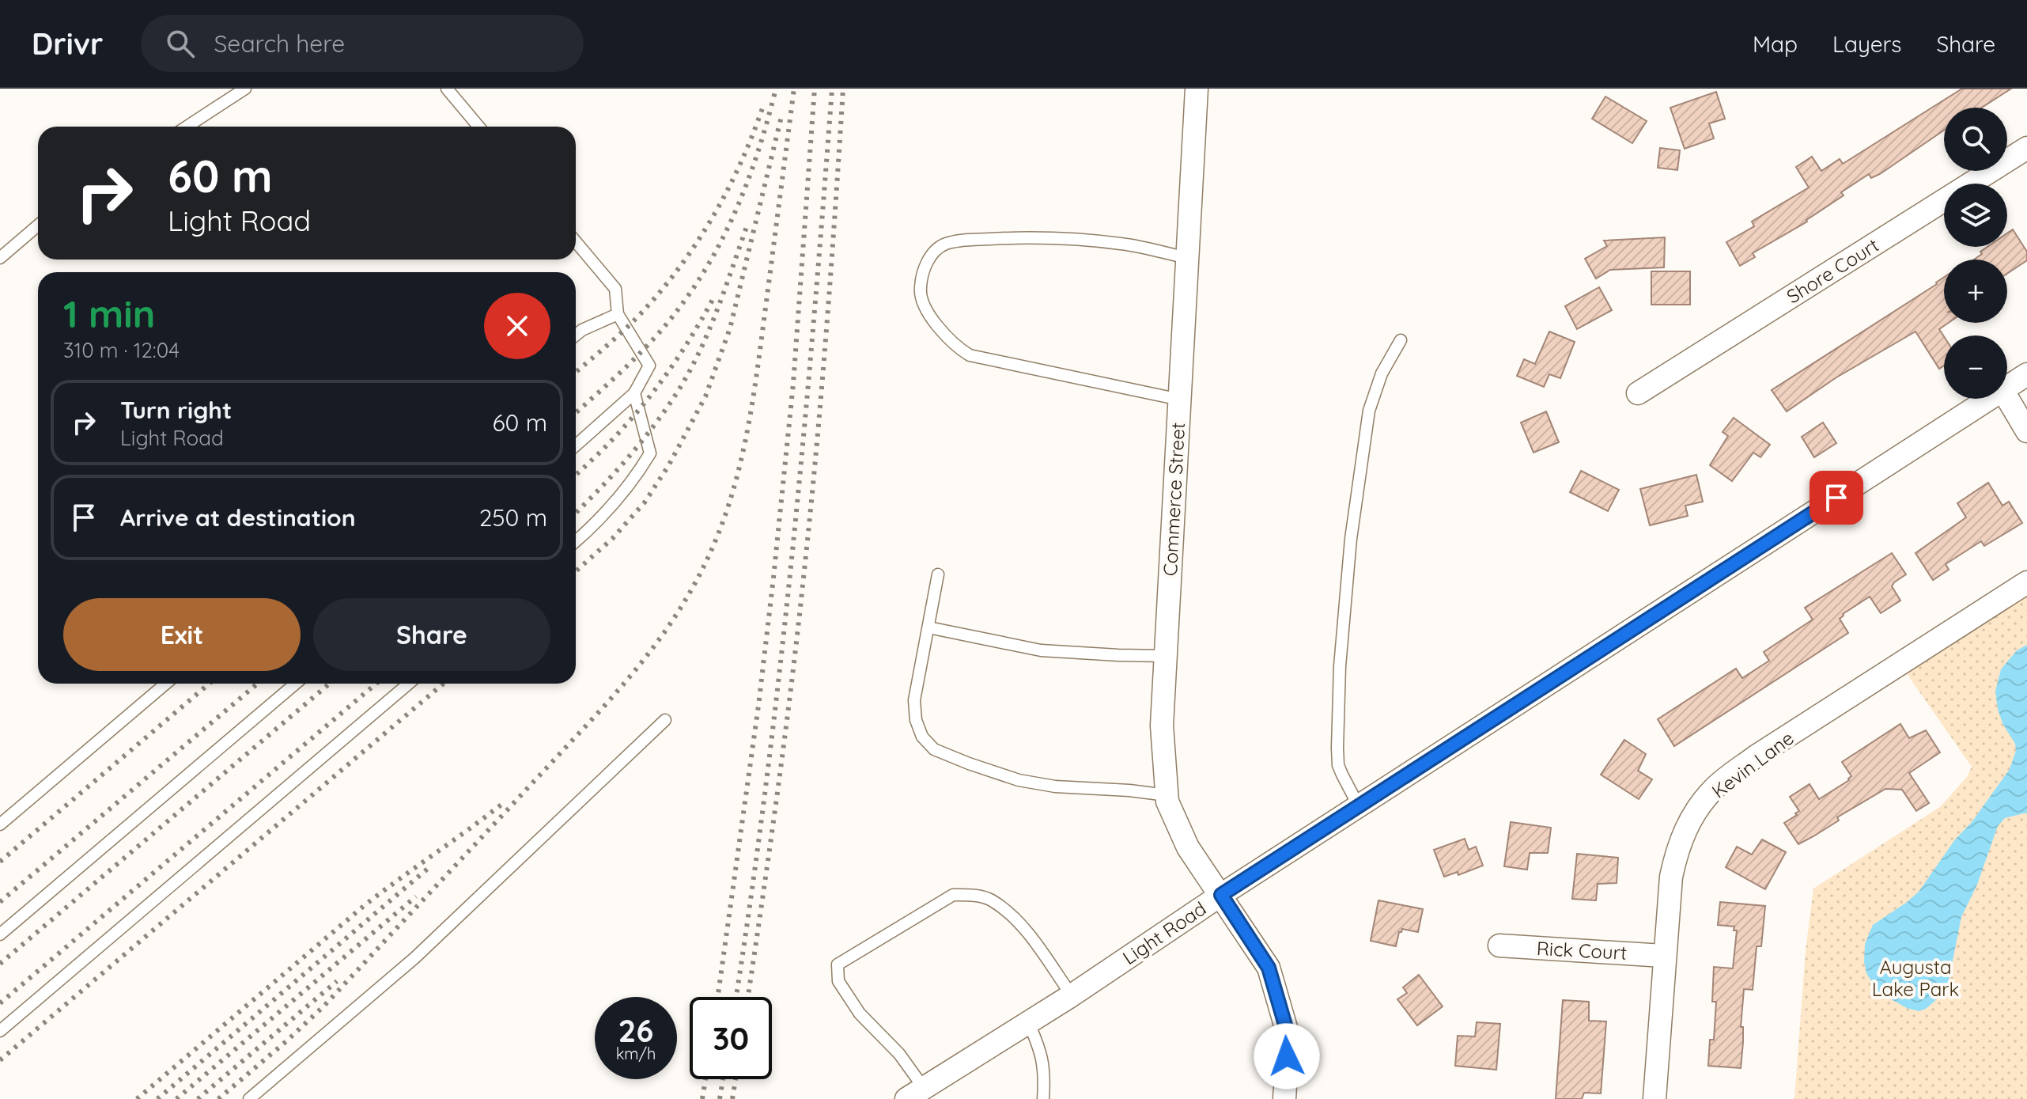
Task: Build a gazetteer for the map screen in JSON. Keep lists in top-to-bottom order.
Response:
{
  "streets": {
    "street": [
      "Shore Court",
      "Commerce Street",
      "Kevin Lane",
      "Light Road",
      "Rick Court"
    ]
  },
  "crossings": [
    ["Commerce Street", "Light Road"],
    ["Kevin Lane", "Rick Court"]
  ],
  "parks": ["Augusta Lake Park"],
  "page": {
    "header": "Drivr",
    "search": "Search here",
    "nav": ["Map", "Layers", "Share"],
    "map_buttons": ["+", "−"],
    "turn": ["60 m", "Light Road"],
    "heading": ["1 min", "310 m · 12:04"],
    "list": [
      {
        "name": "Turn right",
        "note": "Light Road",
        "value": "60 m"
      },
      {
        "name": "Arrive at destination",
        "value": "250 m"
      }
    ],
    "buttons": ["Exit", "Share"],
    "speed": "26 km/h",
    "limit": "30"
  }
}
